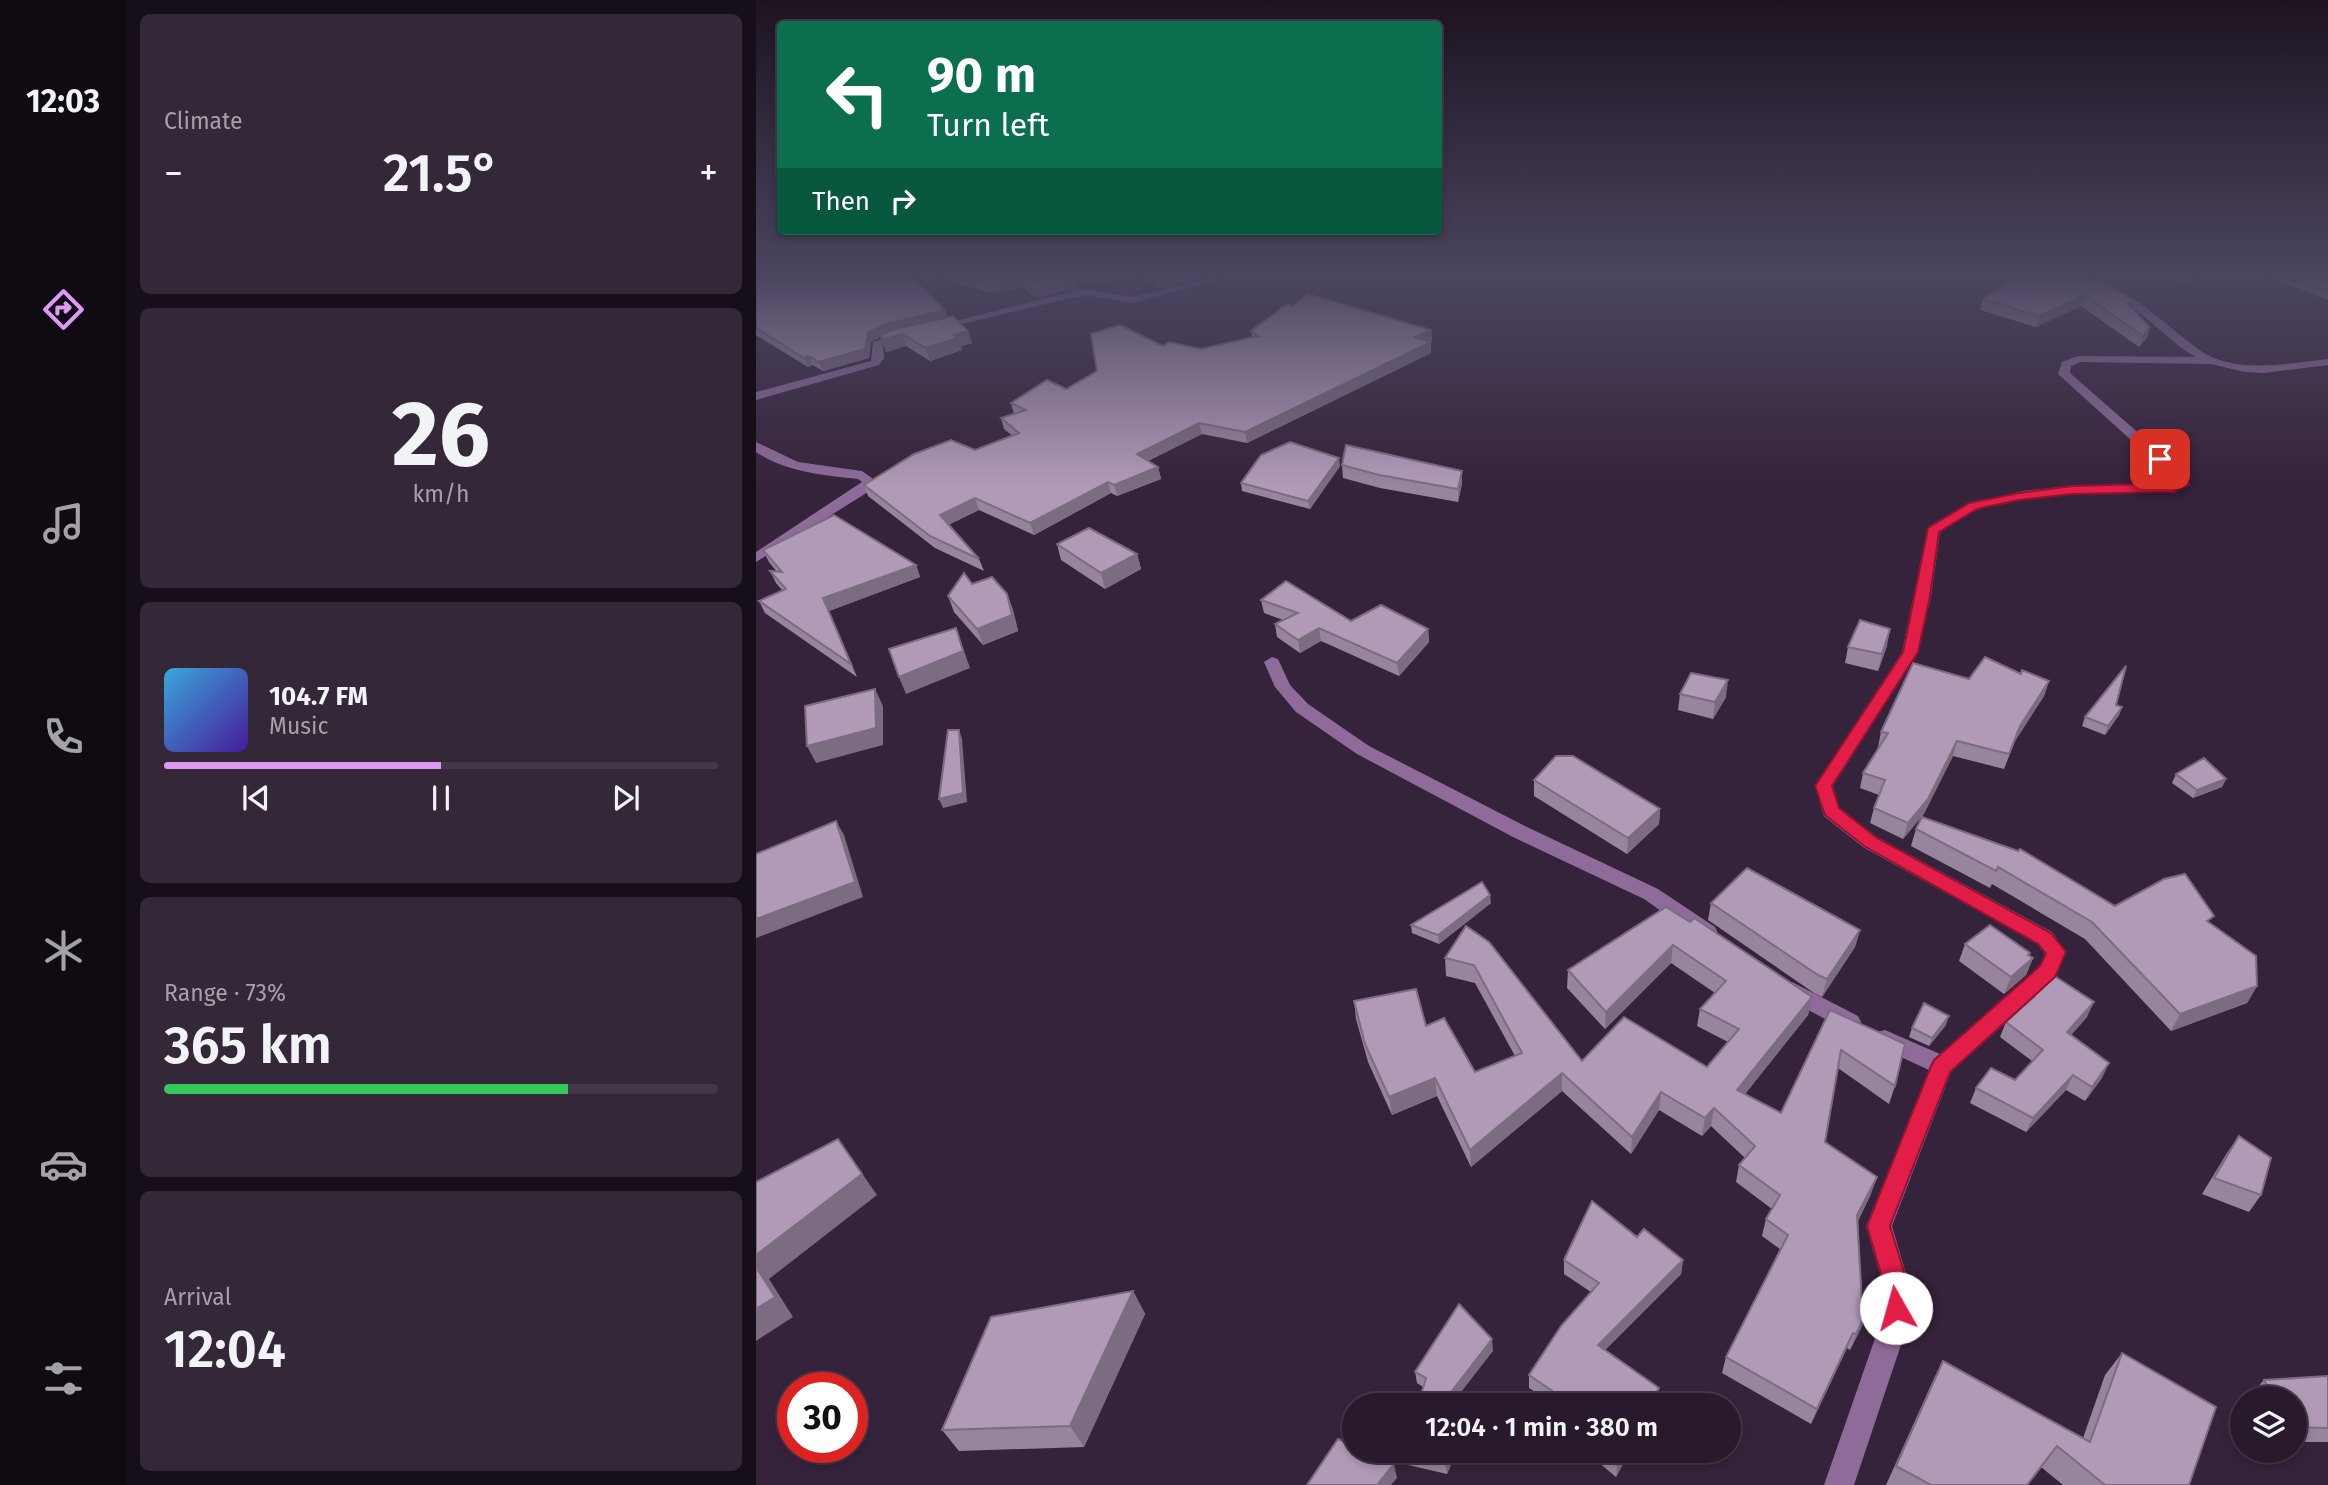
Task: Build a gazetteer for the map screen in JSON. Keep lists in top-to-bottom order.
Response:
{
  "page": {
    "tabs": "12:03",
    "tile": [
      "Climate",
      ["26", "km/h"],
      ["Range · 73%", "365 km"],
      ["Arrival", "12:04"]
    ],
    "turn": ["90 m", "Turn left"],
    "heat": ["−", "21.5°", "+"],
    "then": "Then",
    "song": ["104.7 FM", "Music"],
    "limit": "30",
    "trip": "12:04 · 1 min · 380 m"
  }
}
